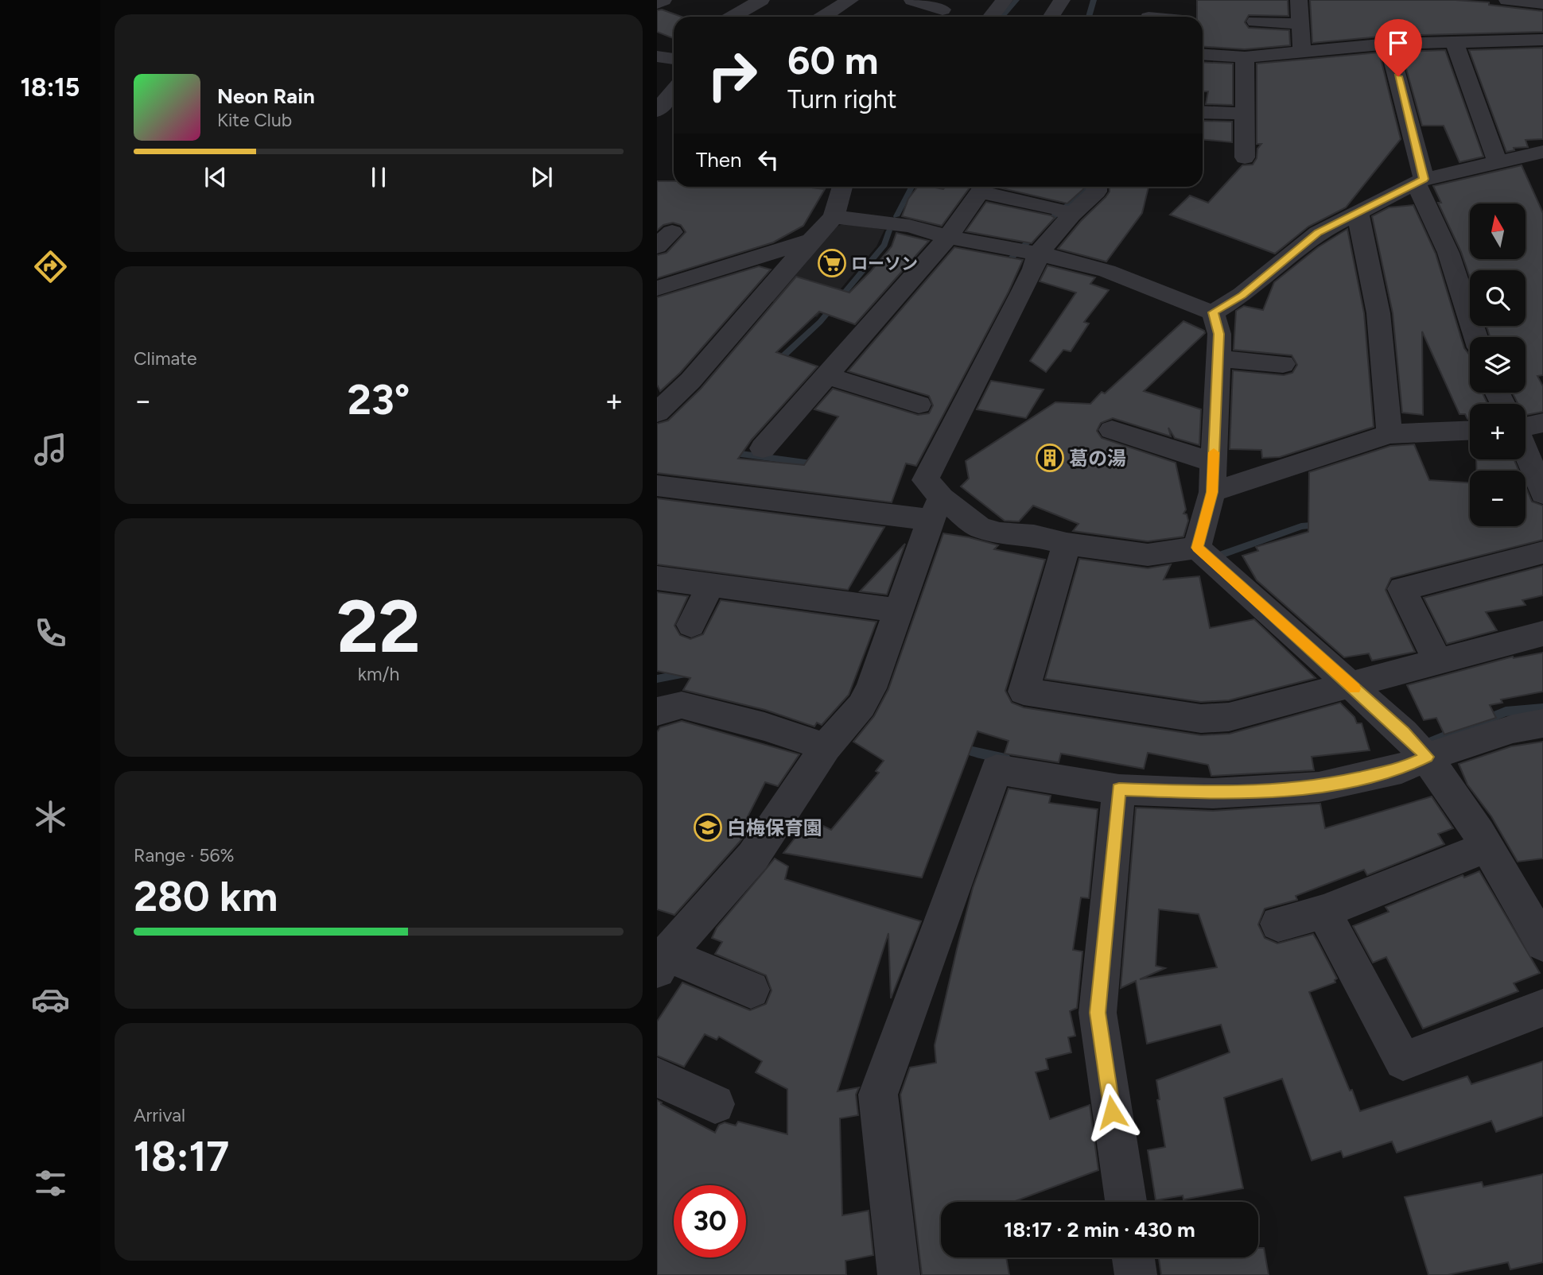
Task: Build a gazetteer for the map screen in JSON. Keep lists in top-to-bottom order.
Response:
{
  "places": {
    "supermarket": ["ローソン"],
    "building": ["葛の湯"],
    "school or university": ["白梅保育園"]
  },
  "north": "top",
  "page": {
    "tabs": "18:15",
    "turn": ["60 m", "Turn right"],
    "song": ["Neon Rain", "Kite Club"],
    "then": "Then",
    "map_buttons": ["+", "−"],
    "tile": [
      "Climate",
      ["22", "km/h"],
      ["Range · 56%", "280 km"],
      ["Arrival", "18:17"]
    ],
    "heat": ["−", "23°", "+"],
    "limit": "30",
    "trip": "18:17 · 2 min · 430 m"
  }
}
